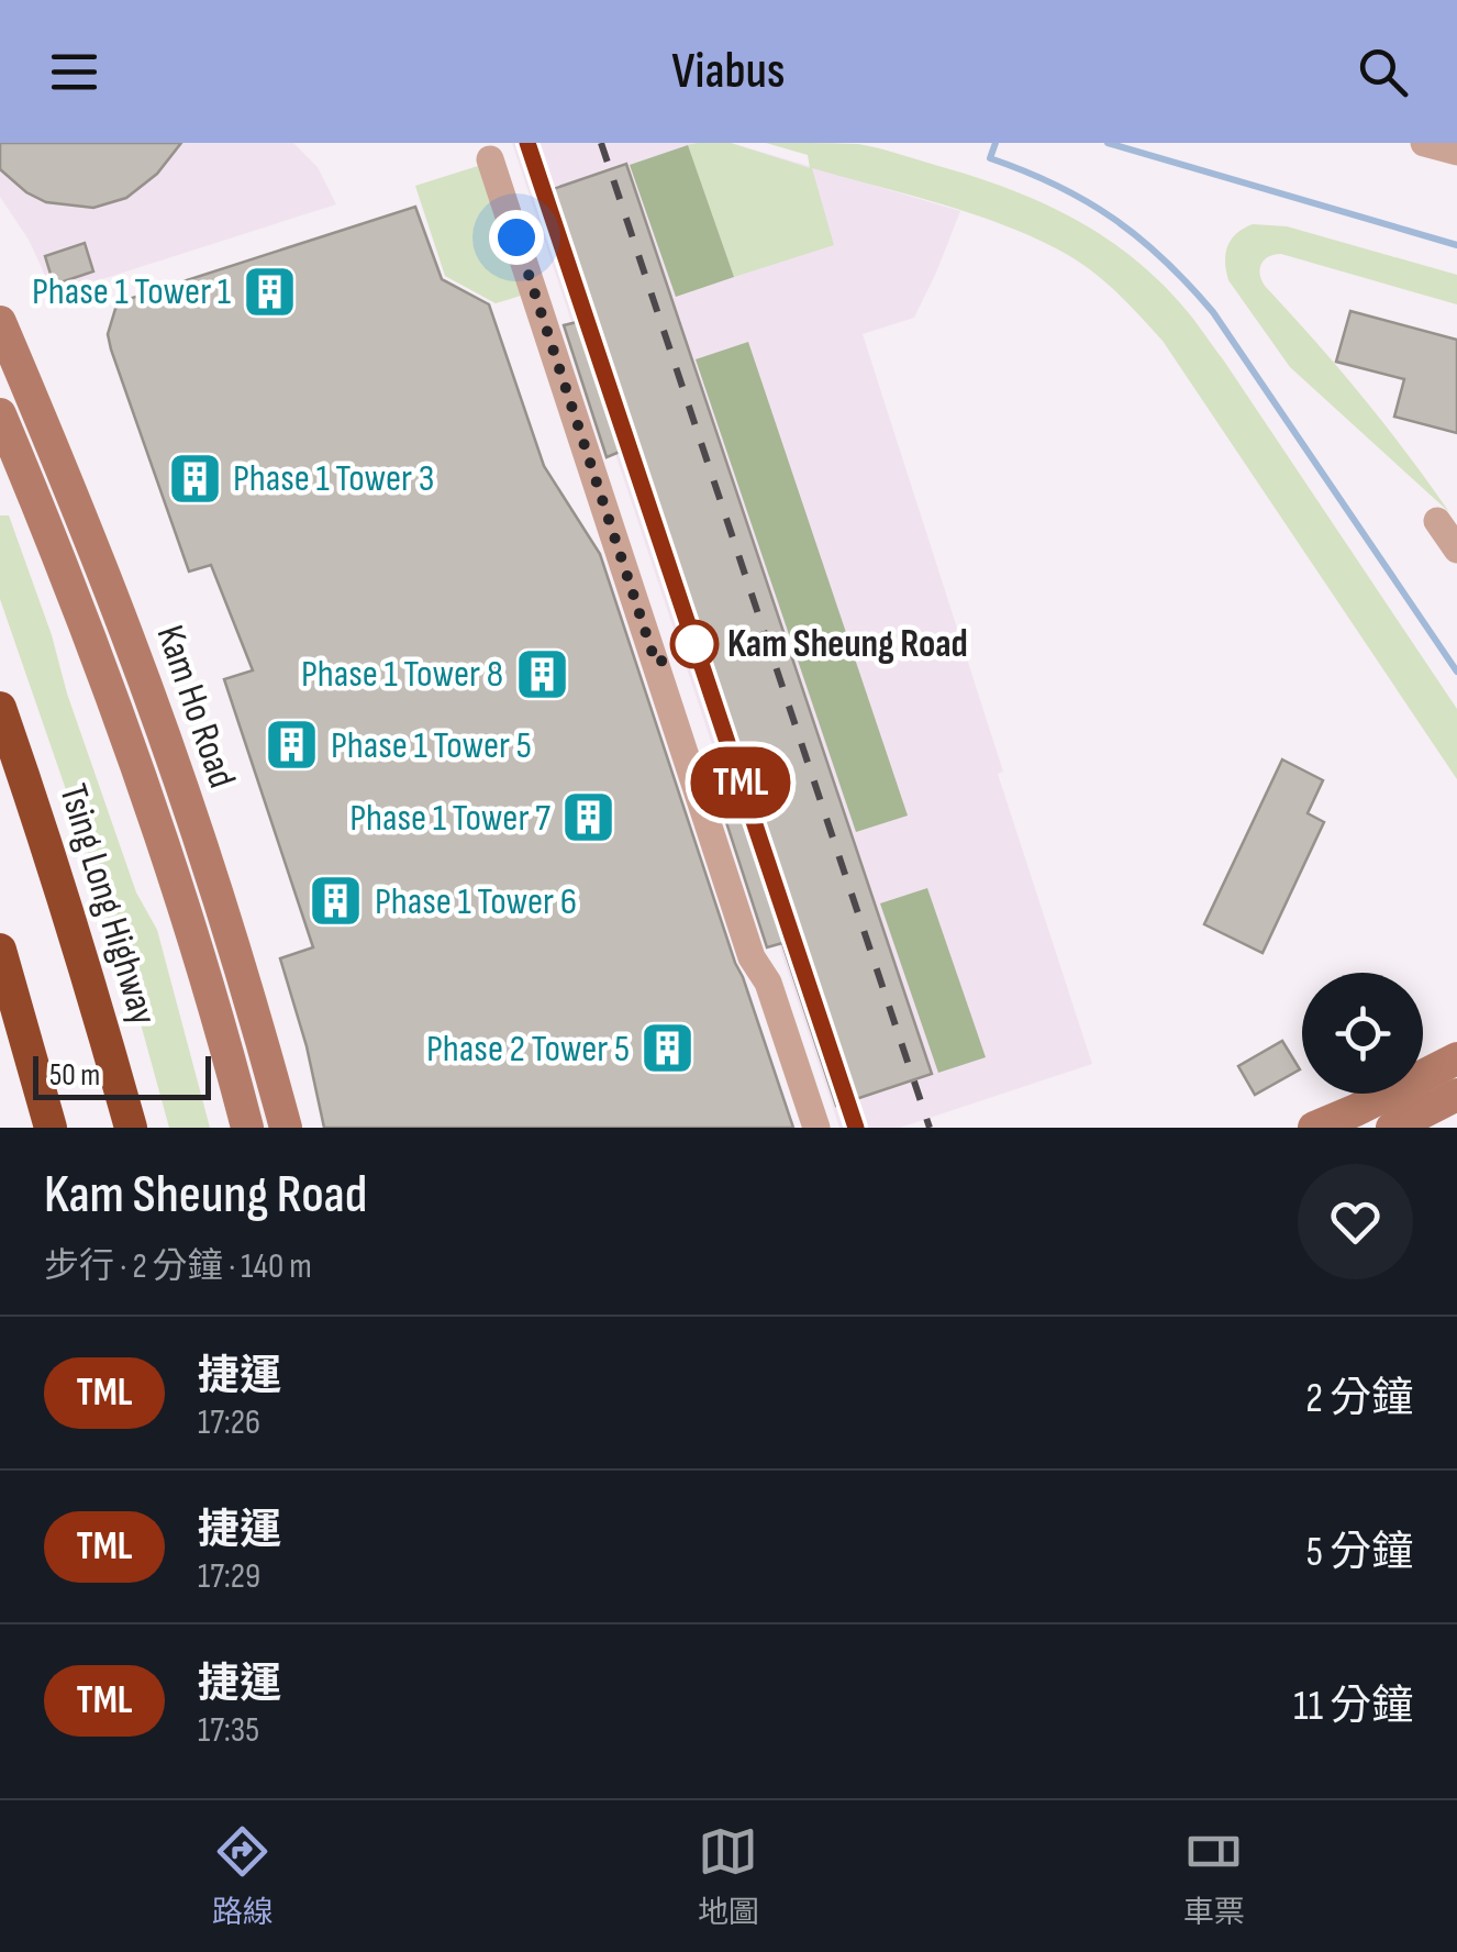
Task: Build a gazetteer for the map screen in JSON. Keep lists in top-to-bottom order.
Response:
{
  "streets": {
    "highway": ["Tsing Long Highway"],
    "main road": ["Kam Ho Road"]
  },
  "places": {
    "building": [
      "Phase 1 Tower 1",
      "Phase 1 Tower 3",
      "Phase 1 Tower 8",
      "Phase 1 Tower 5",
      "Phase 1 Tower 7",
      "Phase 1 Tower 6",
      "Phase 2 Tower 5"
    ],
    "other": ["Kam Sheung Road"]
  },
  "lines": ["metro line TML"],
  "scale_bar": "50 m",
  "page": {
    "header": "Viabus",
    "on_map": "TML",
    "scale": "50 m",
    "heading": ["Kam Sheung Road", "步行 · 2 分鐘 · 140 m"],
    "list": [
      {
        "mark": "TML",
        "name": "捷運",
        "note": "17:26",
        "value": "2 分鐘"
      },
      {
        "mark": "TML",
        "name": "捷運",
        "note": "17:29",
        "value": "5 分鐘"
      },
      {
        "mark": "TML",
        "name": "捷運",
        "note": "17:35",
        "value": "11 分鐘"
      }
    ],
    "tabs": ["路線", "地圖", "車票"]
  }
}
